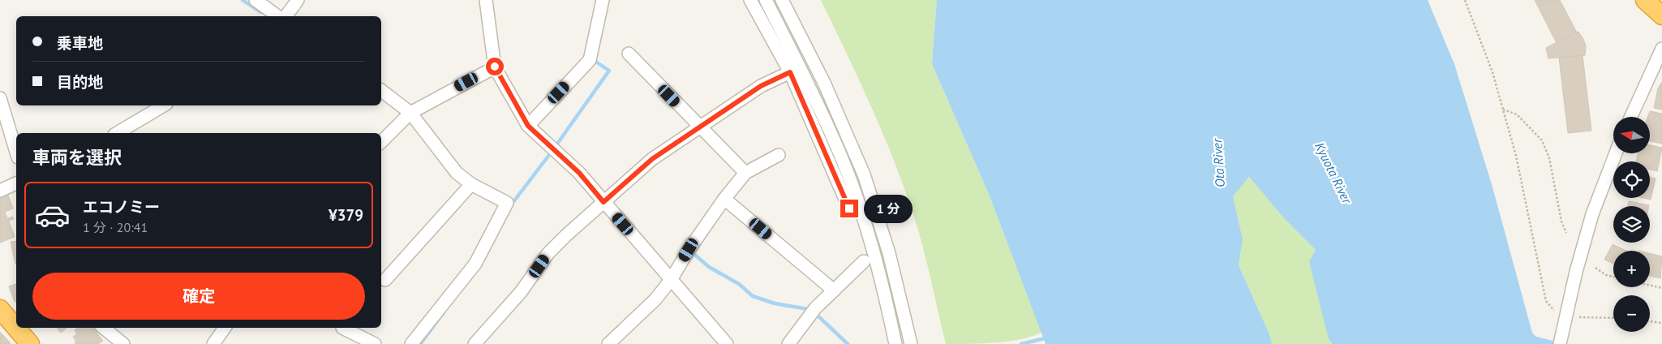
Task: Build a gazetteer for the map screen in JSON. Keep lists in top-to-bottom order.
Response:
{
  "water": ["Ota River", "Kyuota River"],
  "north": "left",
  "page": {
    "banner": ["乗車地", "目的地"],
    "map_buttons": ["+", "−"],
    "heading": "車両を選択",
    "list": [
      {
        "name": "エコノミー",
        "note": "1 分 · 20:41",
        "value": "¥379"
      }
    ],
    "bubble": "1 分",
    "buttons": "確定"
  }
}
